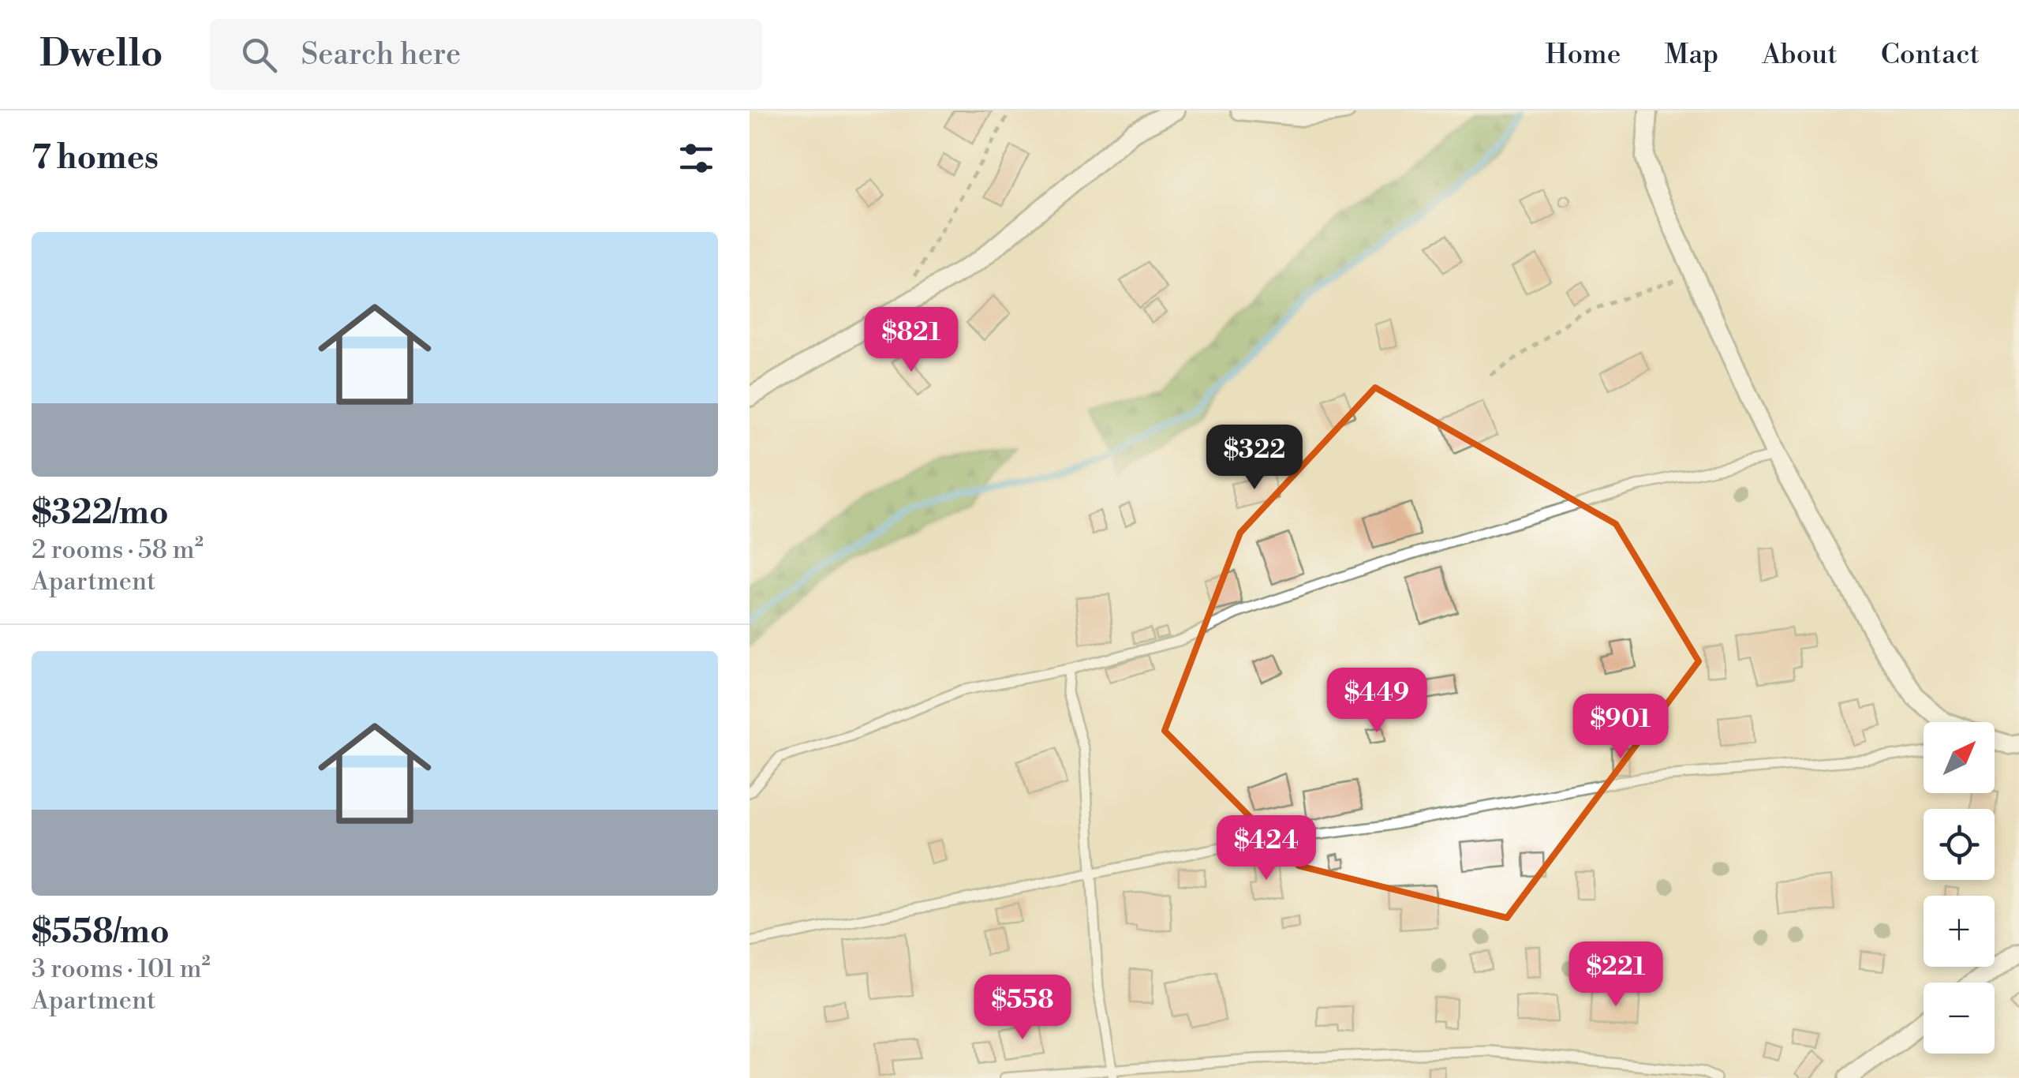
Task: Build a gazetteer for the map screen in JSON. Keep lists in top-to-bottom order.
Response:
{
  "north": "top right",
  "page": {
    "header": "Dwello",
    "search": "Search here",
    "nav": [
      "Home",
      "Map",
      "About",
      "Contact"
    ],
    "heading": "7 homes",
    "list": [
      {
        "name": "$322/mo",
        "note": "2 rooms · 58 m² · Apartment"
      },
      {
        "name": "$558/mo",
        "note": "3 rooms · 101 m² · Apartment"
      }
    ],
    "price": [
      "$821",
      "$322",
      "$449",
      "$901",
      "$424",
      "$221",
      "$558"
    ],
    "map_buttons": ["+", "−"]
  }
}
